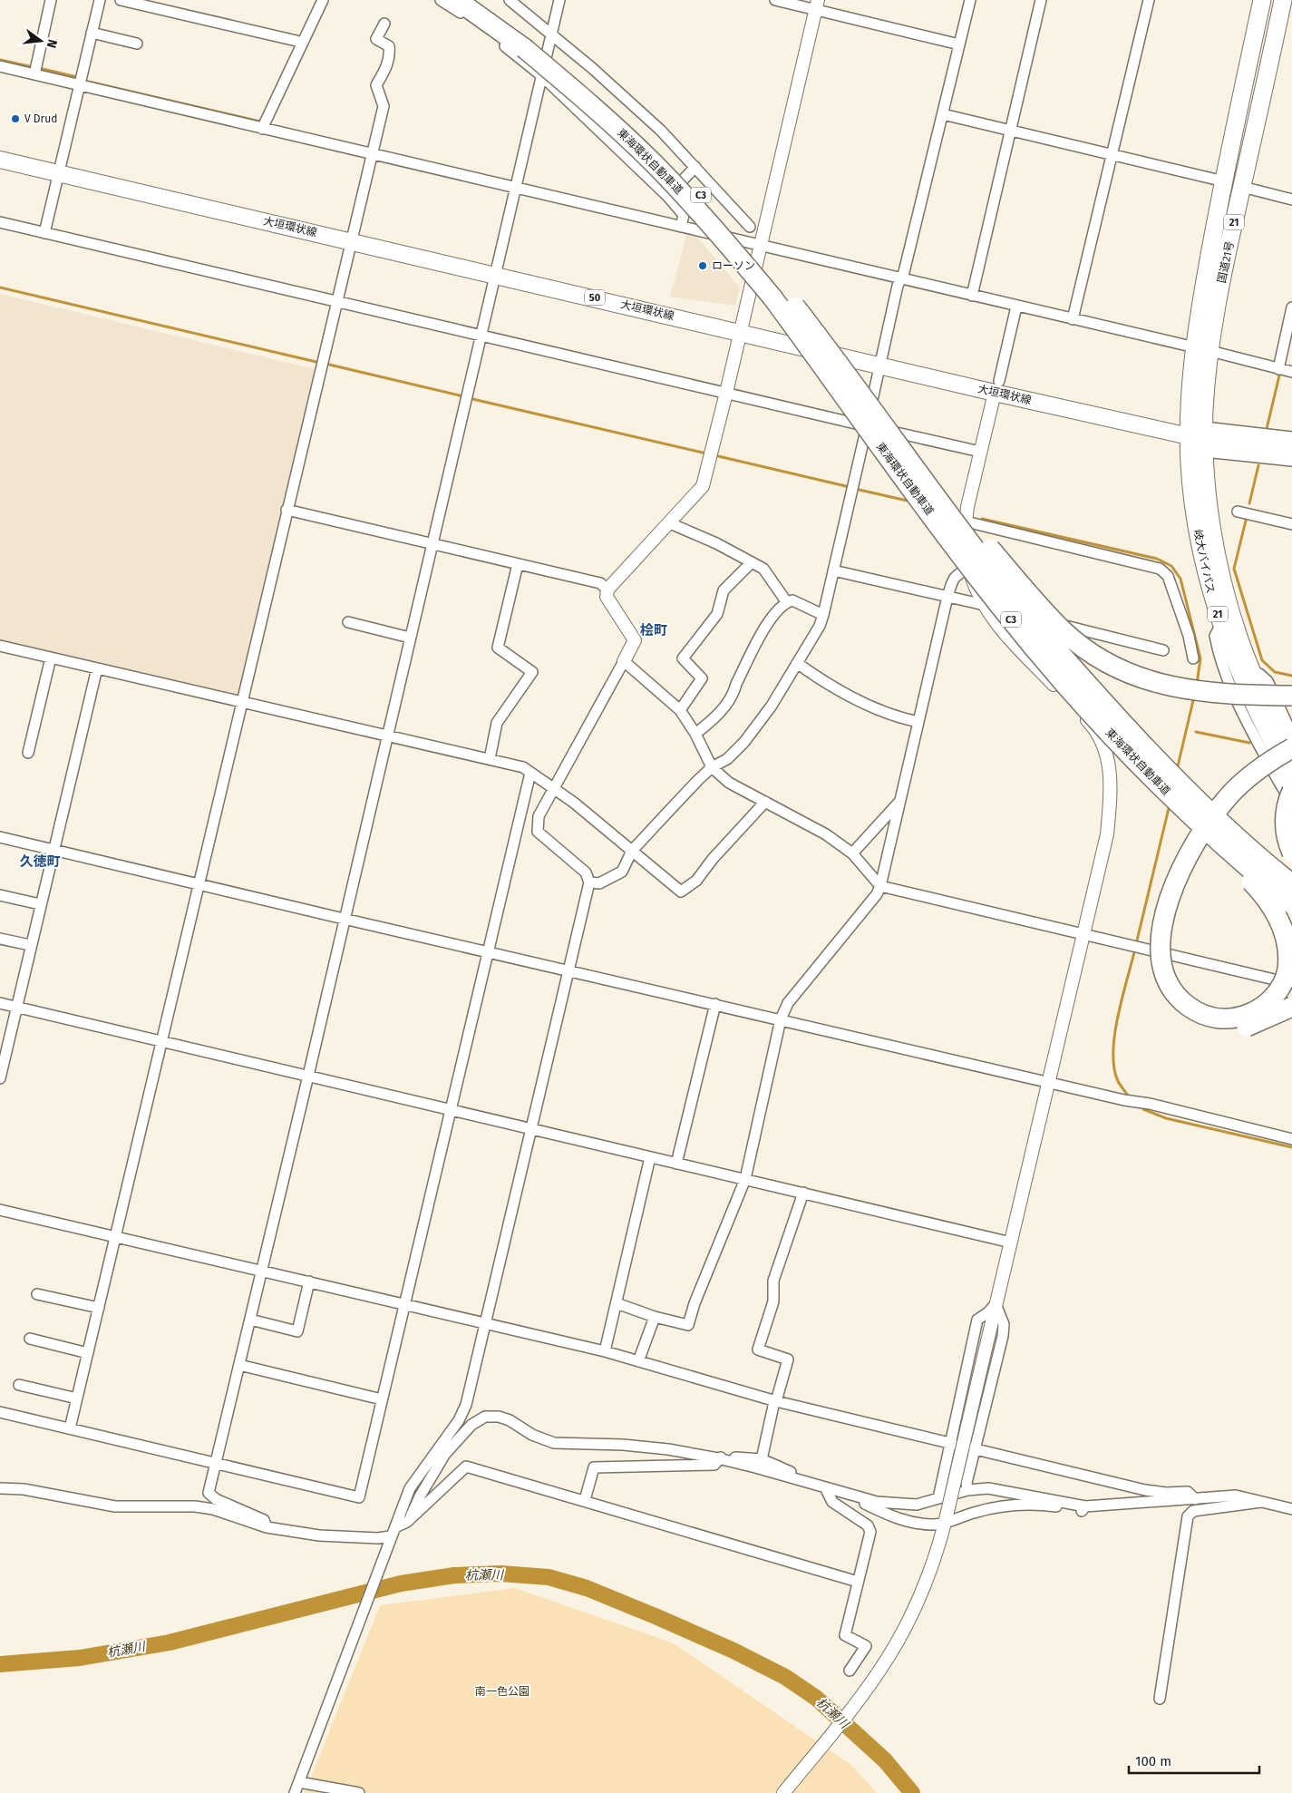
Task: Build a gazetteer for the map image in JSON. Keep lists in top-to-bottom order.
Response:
{
  "streets": {
    "highway": [
      "東海環状自動車道",
      "C3",
      "21",
      "国道21号",
      "岐大バイパス"
    ],
    "main road": ["大垣環状線", "50"]
  },
  "crossings": [
    ["大垣環状線", "国道21号"],
    ["大垣環状線", "岐大バイパス"],
    ["国道21号", "岐大バイパス"]
  ],
  "districts": ["桧町", "久徳町"],
  "water": ["杭瀬川"],
  "parks": ["南一色公園"],
  "places": ["V Drud", "ローソン"],
  "scale_bar": "100 m",
  "north": "right"
}
